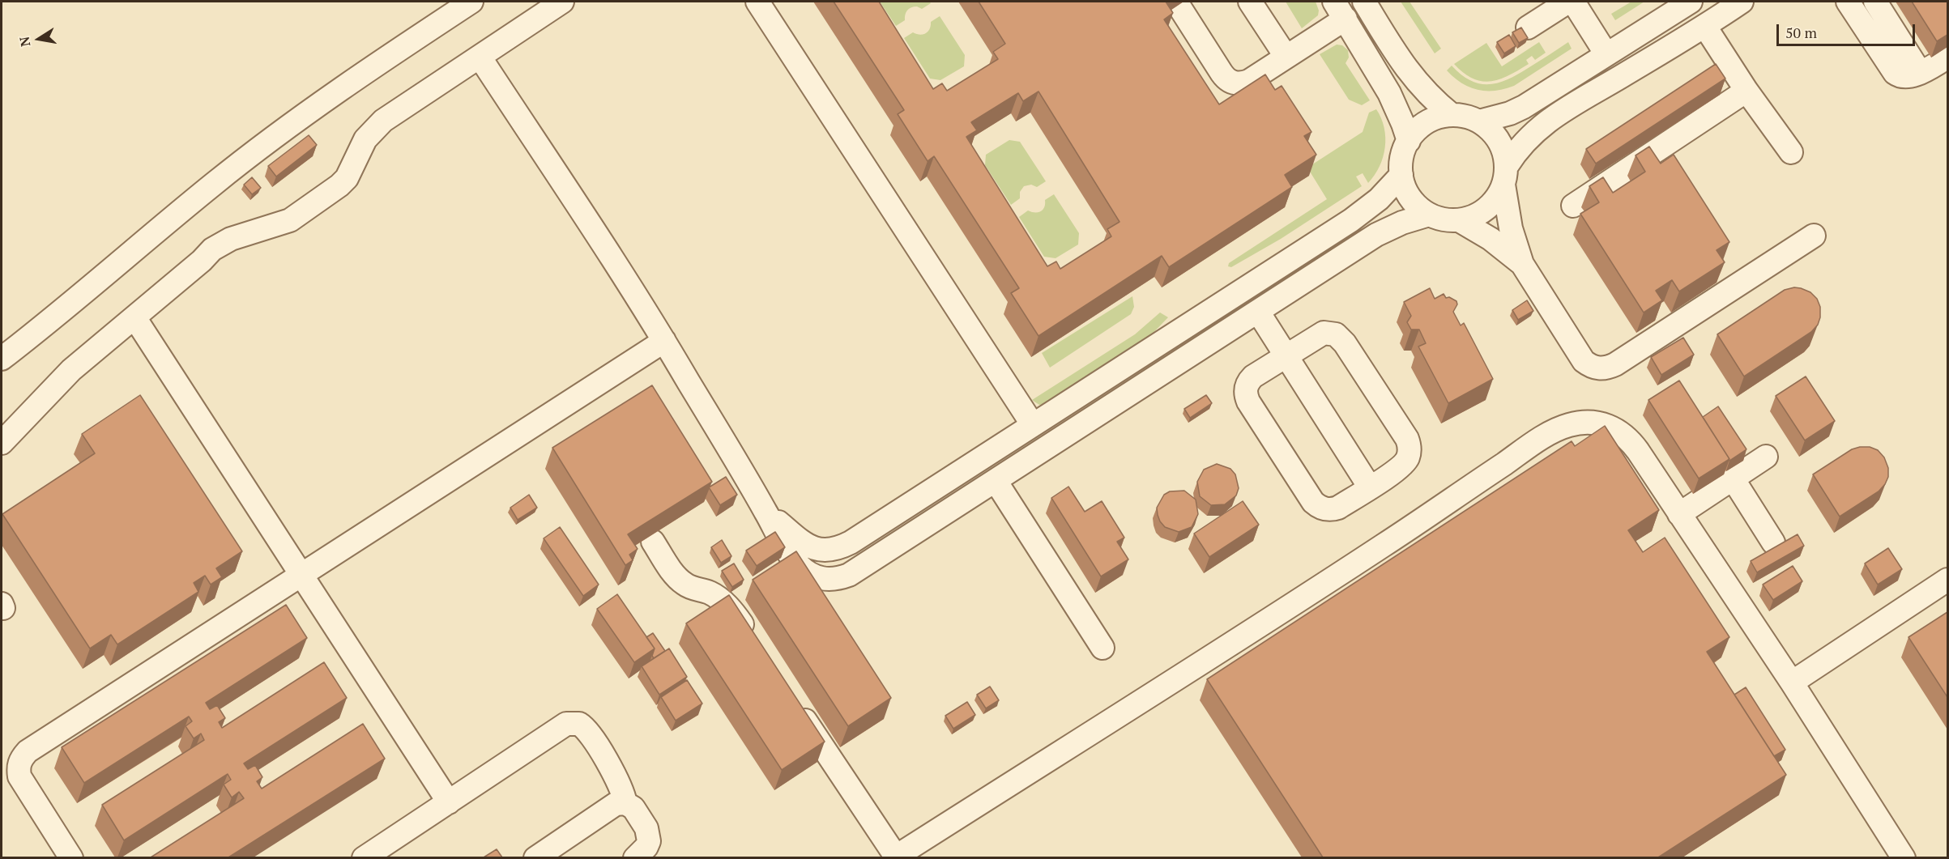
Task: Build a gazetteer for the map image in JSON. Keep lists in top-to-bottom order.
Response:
{
  "scale_bar": "50 m",
  "north": "left"
}
